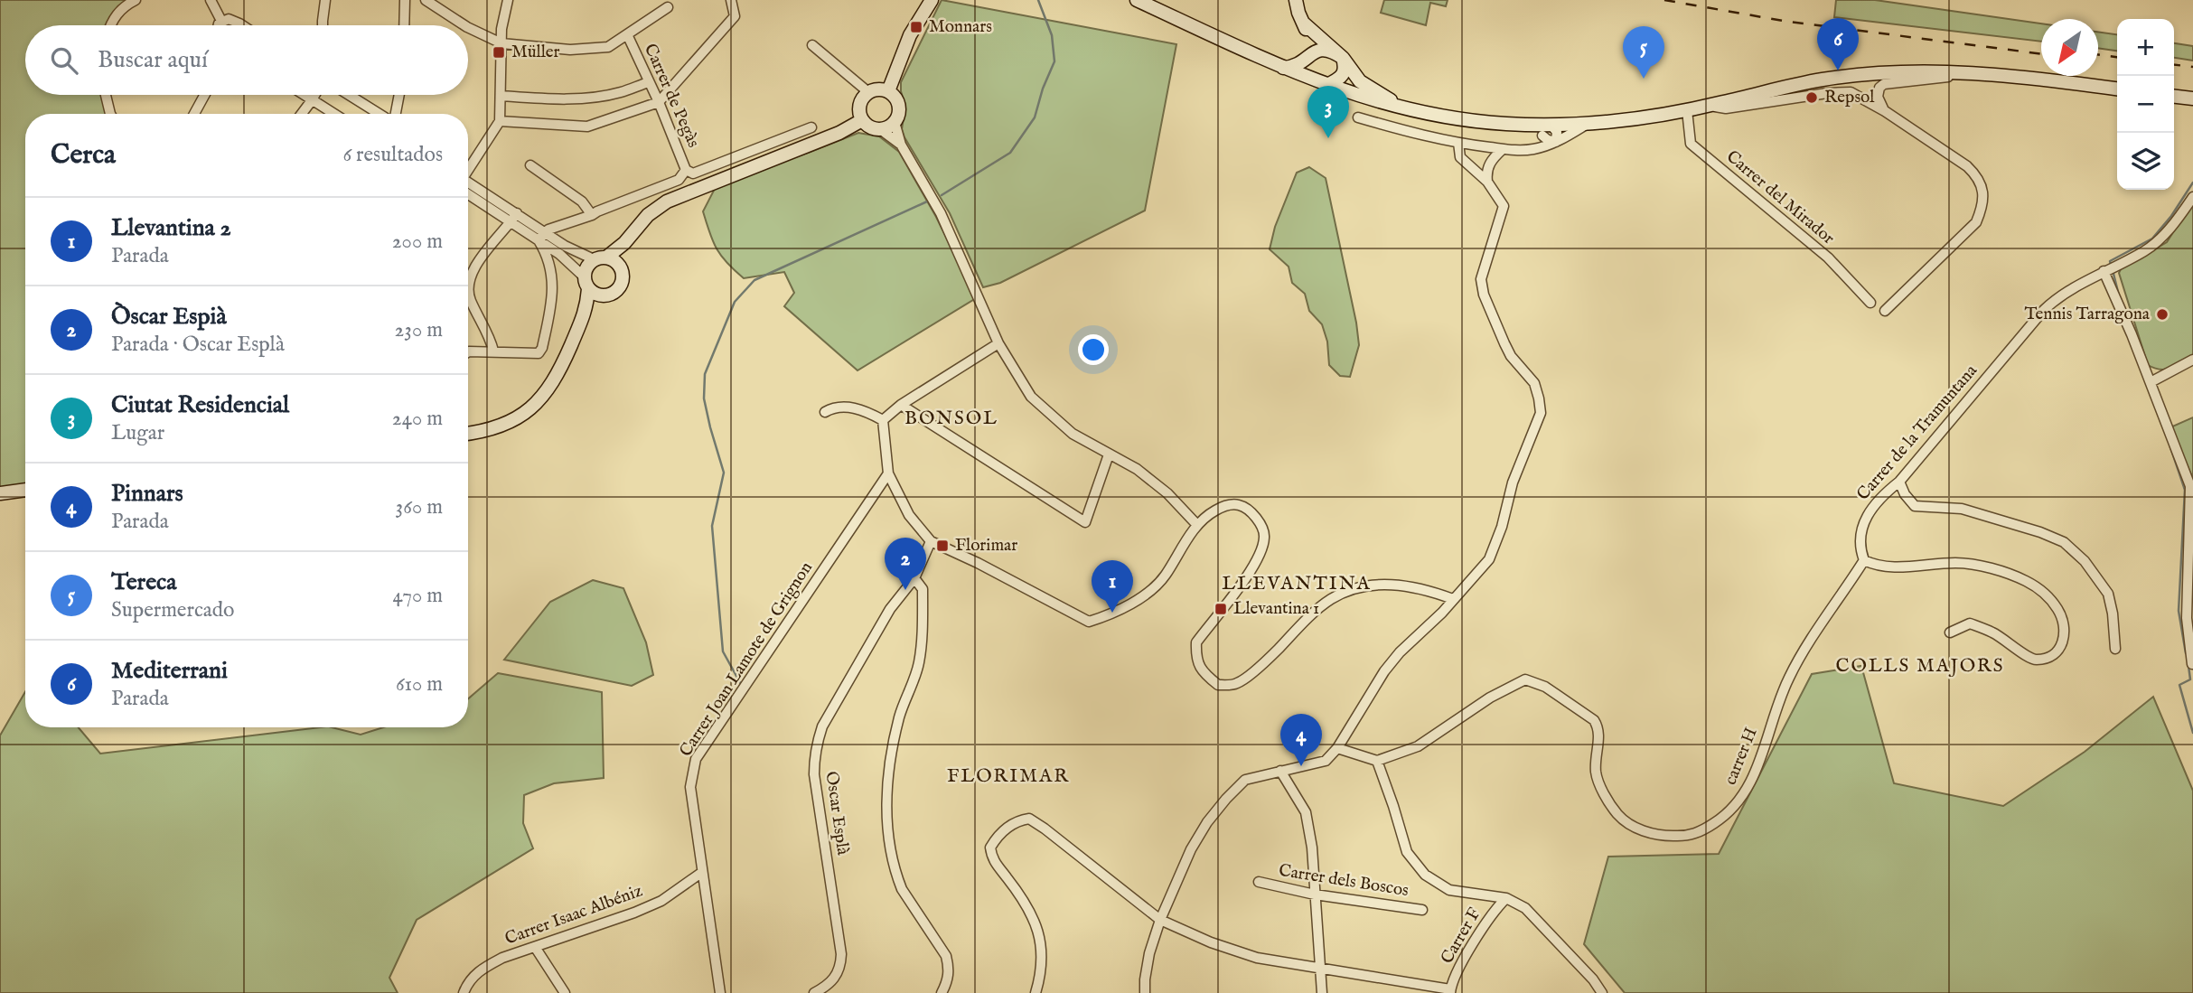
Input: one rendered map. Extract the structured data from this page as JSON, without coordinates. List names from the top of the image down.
{
  "streets": {
    "street": [
      "Carrer de Pegàs",
      "Carrer del Mirador",
      "Carrer de la Tramuntana",
      "Carrer Joan Lamote de Grignon",
      "carrer H",
      "Oscar Esplà",
      "Carrer dels Boscos",
      "Carrer Isaac Albéniz",
      "Carrer F"
    ]
  },
  "crossings": [
    ["Carrer de la Tramuntana", "carrer H"],
    ["Carrer Joan Lamote de Grignon", "Carrer Isaac Albéniz"]
  ],
  "districts": [
    "BONSOL",
    "LLEVANTINA",
    "COLLS MAJORS",
    "FLORIMAR"
  ],
  "places": {
    "transit": [
      "Monnars",
      "Müller",
      "Florimar",
      "Llevantina 1"
    ],
    "other": ["Repsol", "Tennis Tarragona"]
  },
  "north": "bottom left",
  "page": {
    "pins": [
      "6",
      "5",
      "3",
      "2",
      "1",
      "4"
    ],
    "map_buttons": ["+", "−"],
    "search": "Buscar aquí",
    "heading": ["Cerca", "6 resultados"],
    "list": [
      {
        "mark": "1",
        "name": "Llevantina 2",
        "note": "Parada",
        "value": "200 m"
      },
      {
        "mark": "2",
        "name": "Òscar Espià",
        "note": "Parada · Oscar Esplà",
        "value": "230 m"
      },
      {
        "mark": "3",
        "name": "Ciutat Residencial",
        "note": "Lugar",
        "value": "240 m"
      },
      {
        "mark": "4",
        "name": "Pinnars",
        "note": "Parada",
        "value": "360 m"
      },
      {
        "mark": "5",
        "name": "Tereca",
        "note": "Supermercado",
        "value": "470 m"
      },
      {
        "mark": "6",
        "name": "Mediterrani",
        "note": "Parada",
        "value": "610 m"
      }
    ]
  }
}
